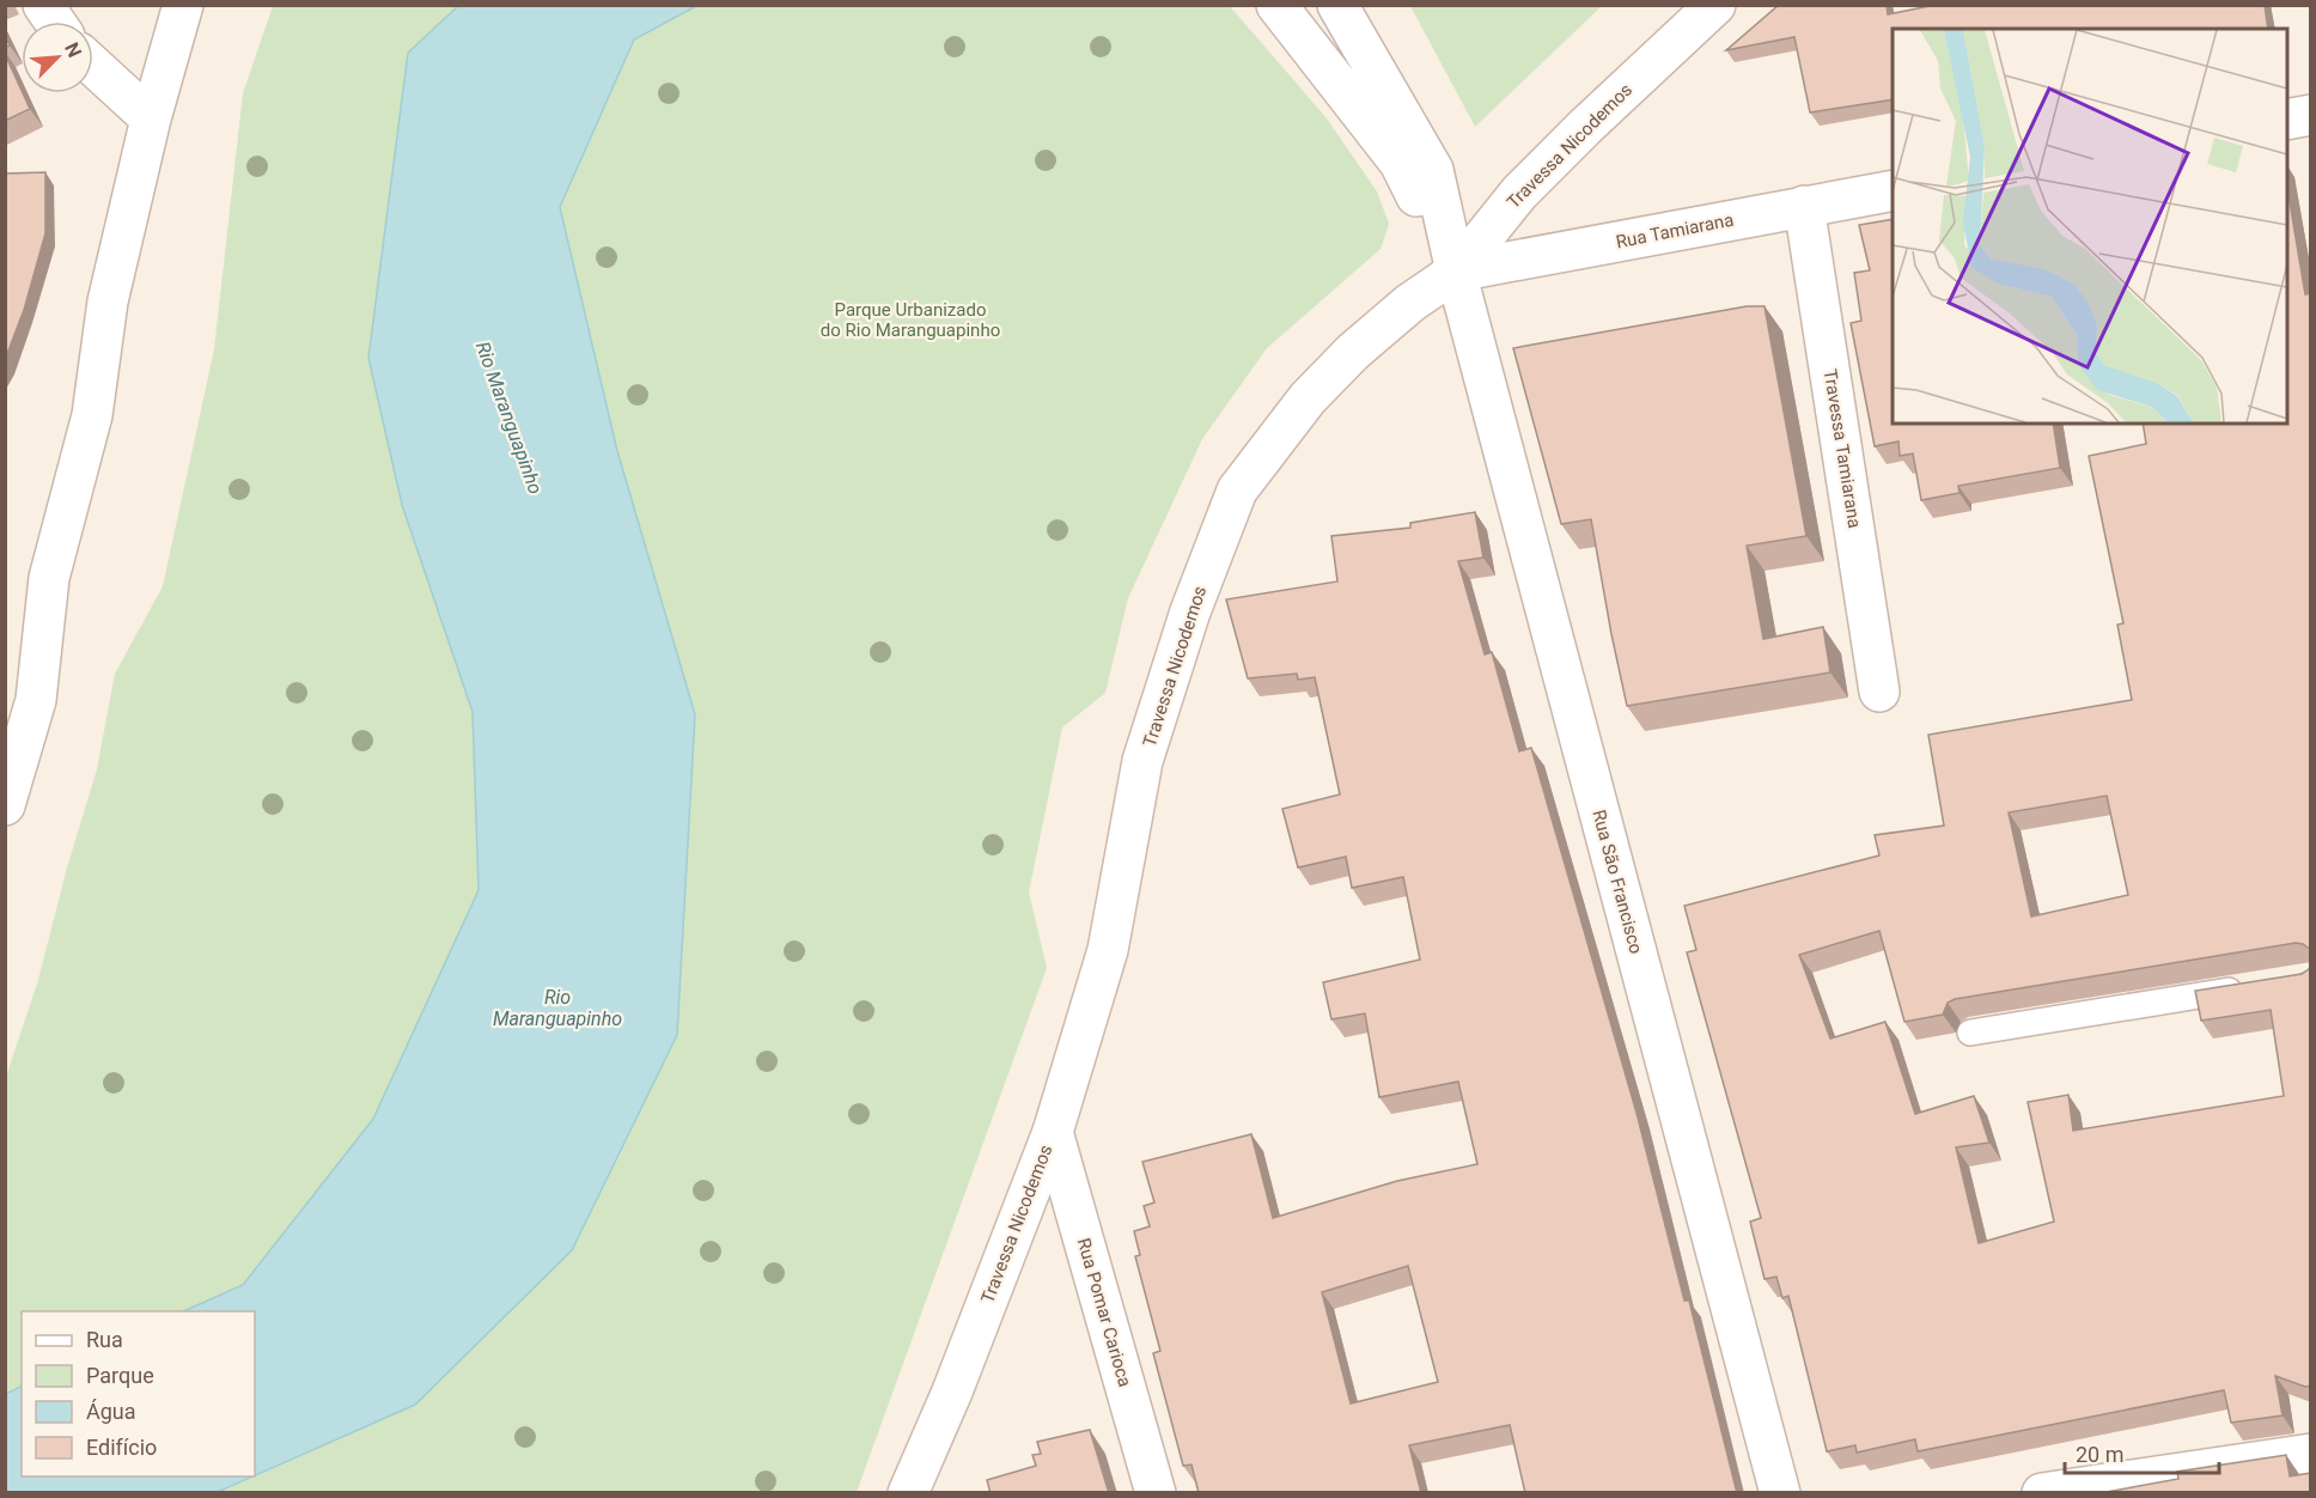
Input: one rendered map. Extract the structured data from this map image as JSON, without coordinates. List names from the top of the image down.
{
  "streets": {
    "street": [
      "Travessa Nicodemos",
      "Rua Tamiarana",
      "Travessa Tamiarana",
      "Rua São Francisco",
      "Rua Pomar Carioca"
    ]
  },
  "crossings": [
    ["Travessa Nicodemos", "Rua Tamiarana"],
    ["Travessa Nicodemos", "Rua São Francisco"],
    ["Travessa Nicodemos", "Rua Pomar Carioca"],
    ["Rua Tamiarana", "Travessa Tamiarana"],
    ["Rua Tamiarana", "Rua São Francisco"]
  ],
  "water": ["Rio Maranguapinho"],
  "parks": ["Parque Urbanizado do Rio Maranguapinho"],
  "legend": [
    "Rua",
    "Parque",
    "Água",
    "Edifício"
  ],
  "scale_bar": "20 m",
  "north": "top right"
}
